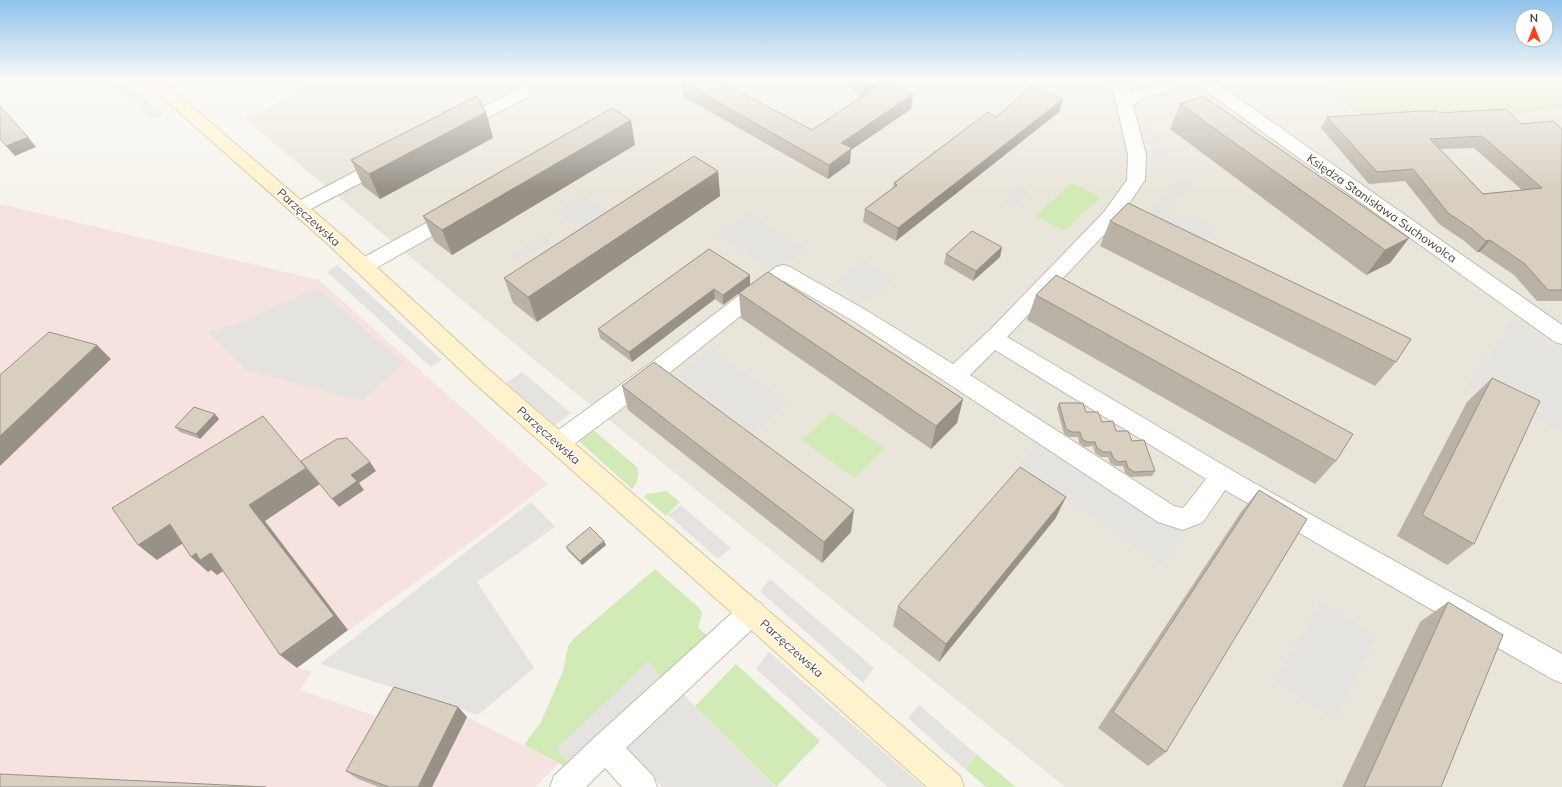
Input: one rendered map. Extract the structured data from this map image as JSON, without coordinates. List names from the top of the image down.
{
  "streets": {
    "street": ["Księdza Stanisława Suchowolca", "Parzęczewska"]
  },
  "north": "top"
}
